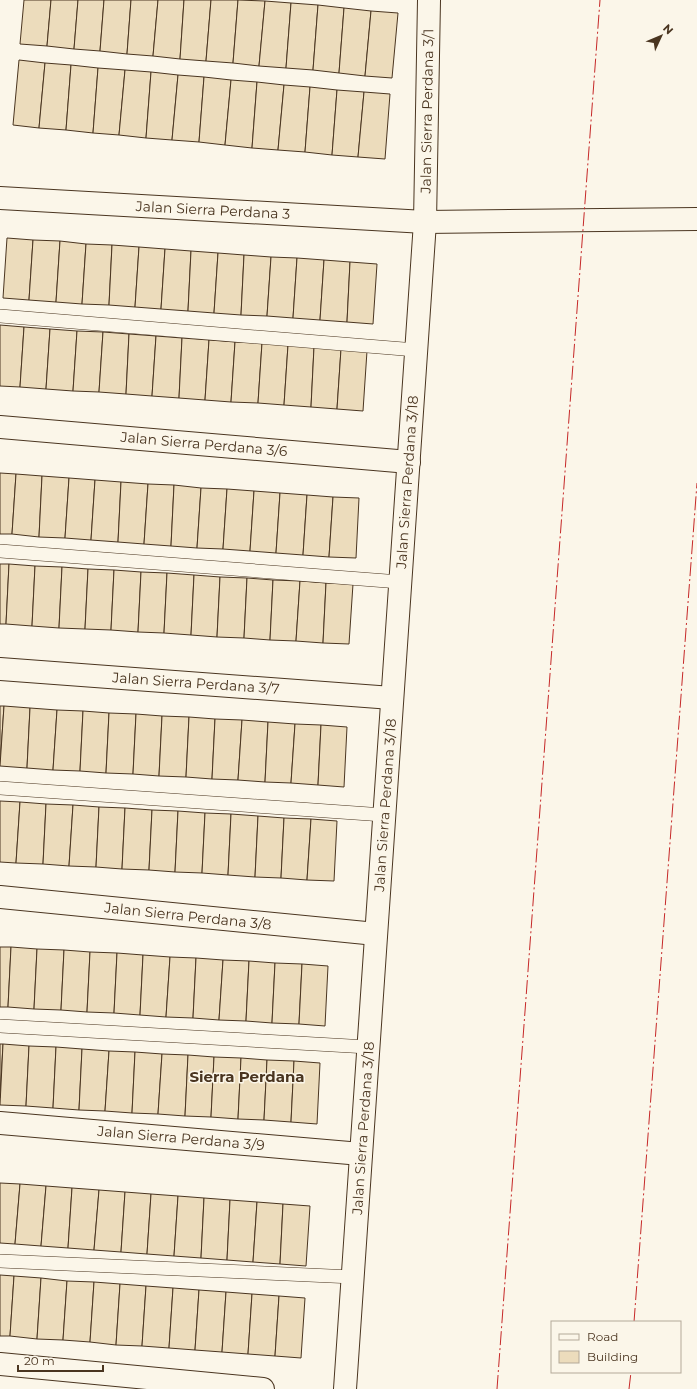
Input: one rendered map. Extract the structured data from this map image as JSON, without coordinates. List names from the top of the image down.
{
  "streets": {
    "street": [
      "Jalan Sierra Perdana 3/1",
      "Jalan Sierra Perdana 3",
      "Jalan Sierra Perdana 3/6",
      "Jalan Sierra Perdana 3/18",
      "Jalan Sierra Perdana 3/7",
      "Jalan Sierra Perdana 3/8",
      "Jalan Sierra Perdana 3/9"
    ]
  },
  "crossings": [
    ["Jalan Sierra Perdana 3/1", "Jalan Sierra Perdana 3"],
    ["Jalan Sierra Perdana 3/1", "Jalan Sierra Perdana 3/18"],
    ["Jalan Sierra Perdana 3", "Jalan Sierra Perdana 3/18"],
    ["Jalan Sierra Perdana 3/6", "Jalan Sierra Perdana 3/18"],
    ["Jalan Sierra Perdana 3/18", "Jalan Sierra Perdana 3/7"],
    ["Jalan Sierra Perdana 3/18", "Jalan Sierra Perdana 3/8"],
    ["Jalan Sierra Perdana 3/18", "Jalan Sierra Perdana 3/9"]
  ],
  "districts": ["Sierra Perdana"],
  "legend": ["Road", "Building"],
  "scale_bar": "20 m",
  "north": "top right"
}
